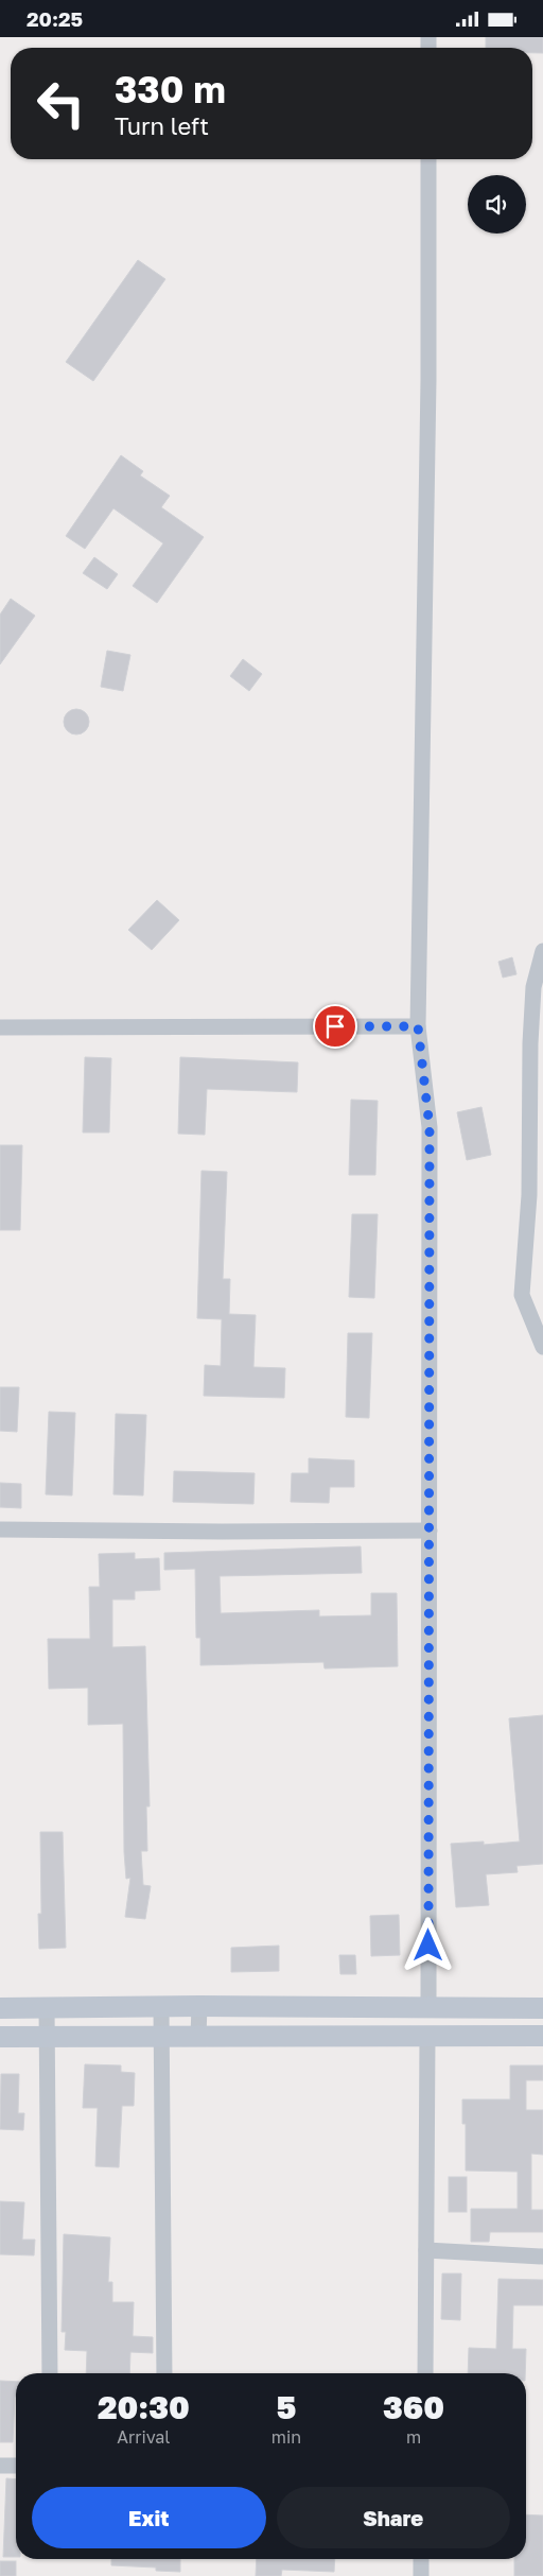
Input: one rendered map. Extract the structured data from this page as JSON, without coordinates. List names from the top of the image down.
{
  "page": {
    "status": "20:25",
    "turn": ["330 m", "Turn left"],
    "eta": [
      "20:30",
      "Arrival",
      "5",
      "min",
      "360",
      "m"
    ],
    "buttons": ["Exit", "Share"]
  }
}
